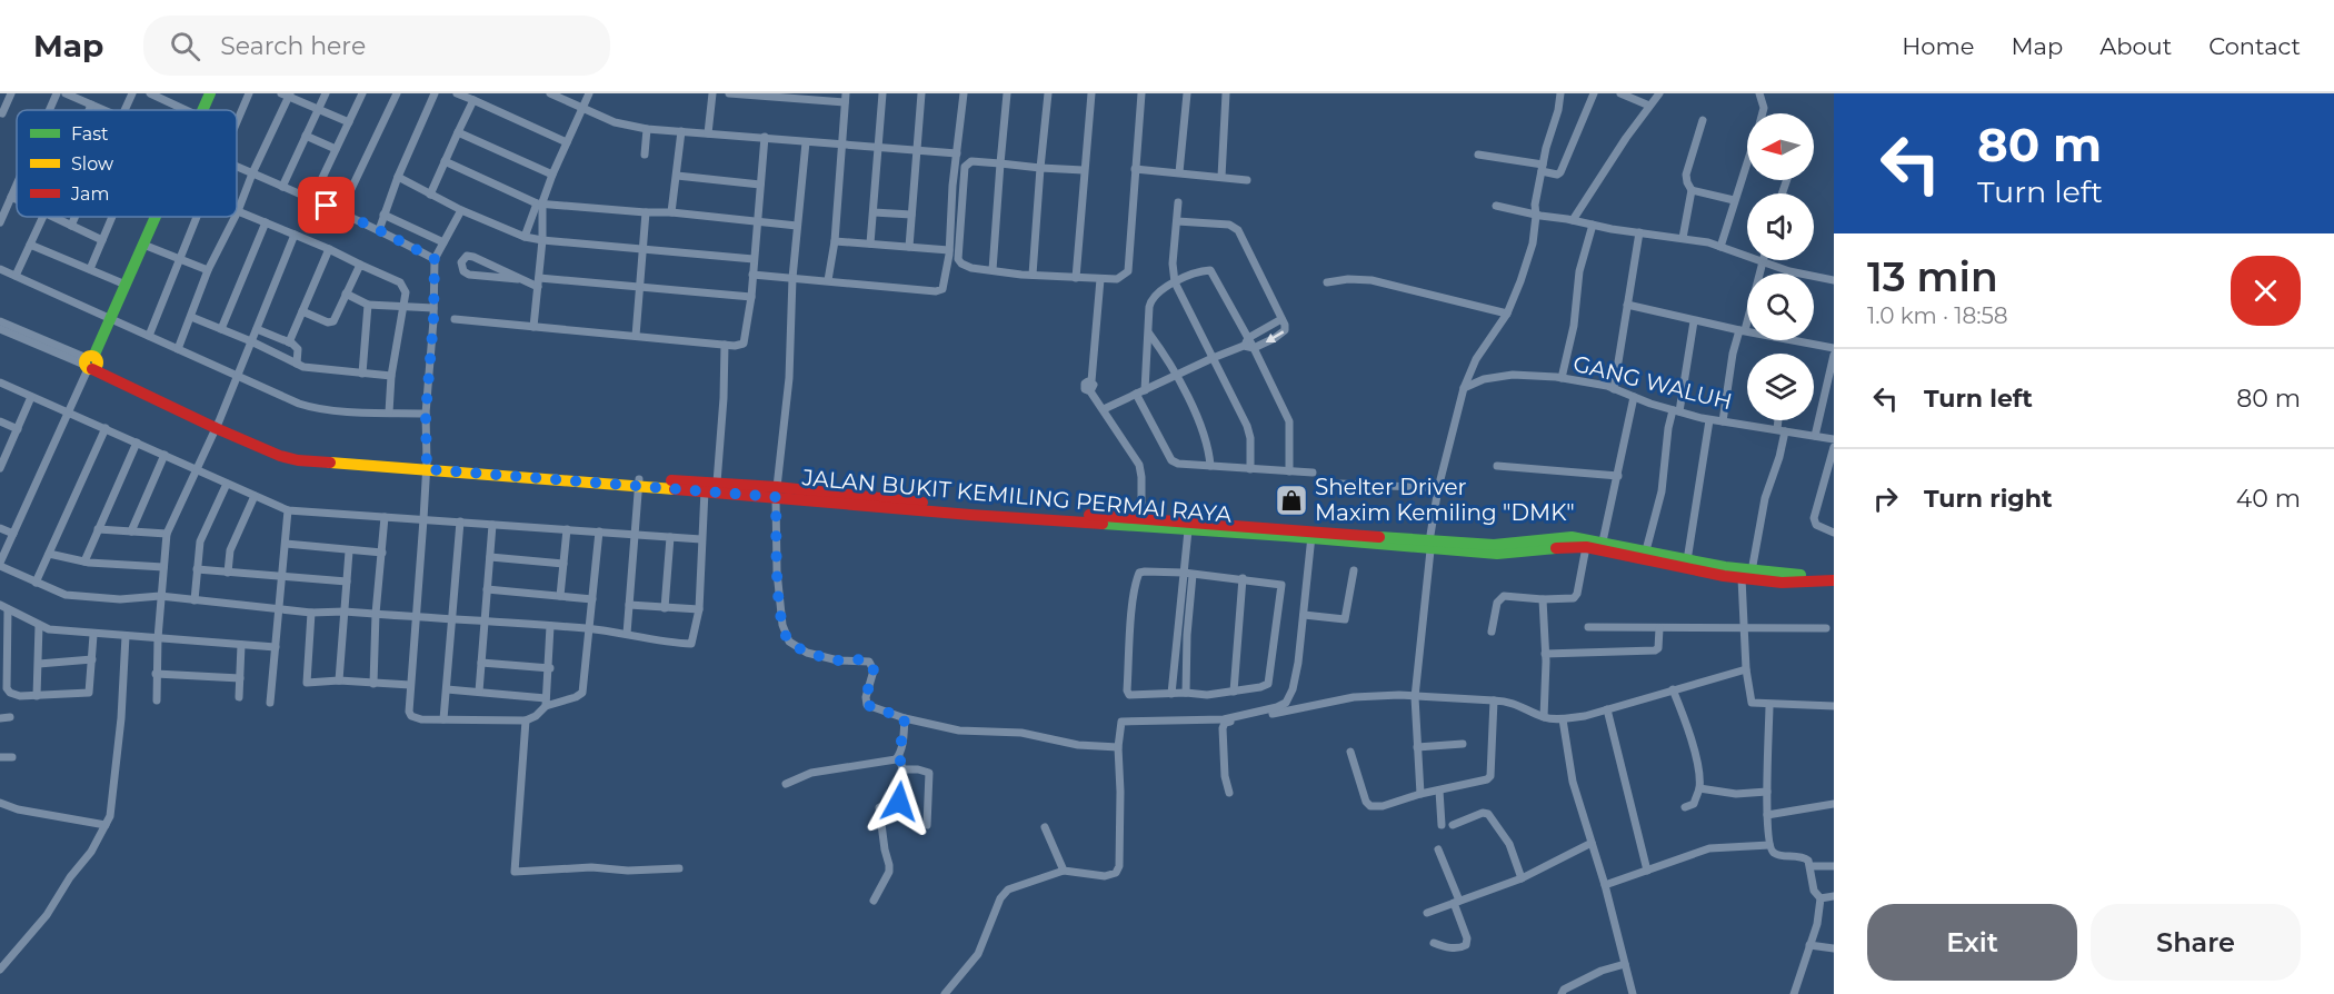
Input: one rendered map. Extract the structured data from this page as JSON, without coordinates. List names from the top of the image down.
{
  "streets": {
    "street": ["GANG WALUH", "JALAN BUKIT KEMILING PERMAI RAYA"]
  },
  "places": {
    "shop": ["Shelter Driver Maxim Kemiling \"DMK\""]
  },
  "legend": ["Fast", "Slow", "Jam"],
  "north": "left",
  "page": {
    "header": "Map",
    "search": "Search here",
    "nav": [
      "Home",
      "Map",
      "About",
      "Contact"
    ],
    "turn": ["80 m", "Turn left"],
    "heading": ["13 min", "1.0 km · 18:58"],
    "list": [
      {
        "name": "Turn left",
        "value": "80 m"
      },
      {
        "name": "Turn right",
        "value": "40 m"
      }
    ],
    "buttons": ["Exit", "Share"]
  }
}
